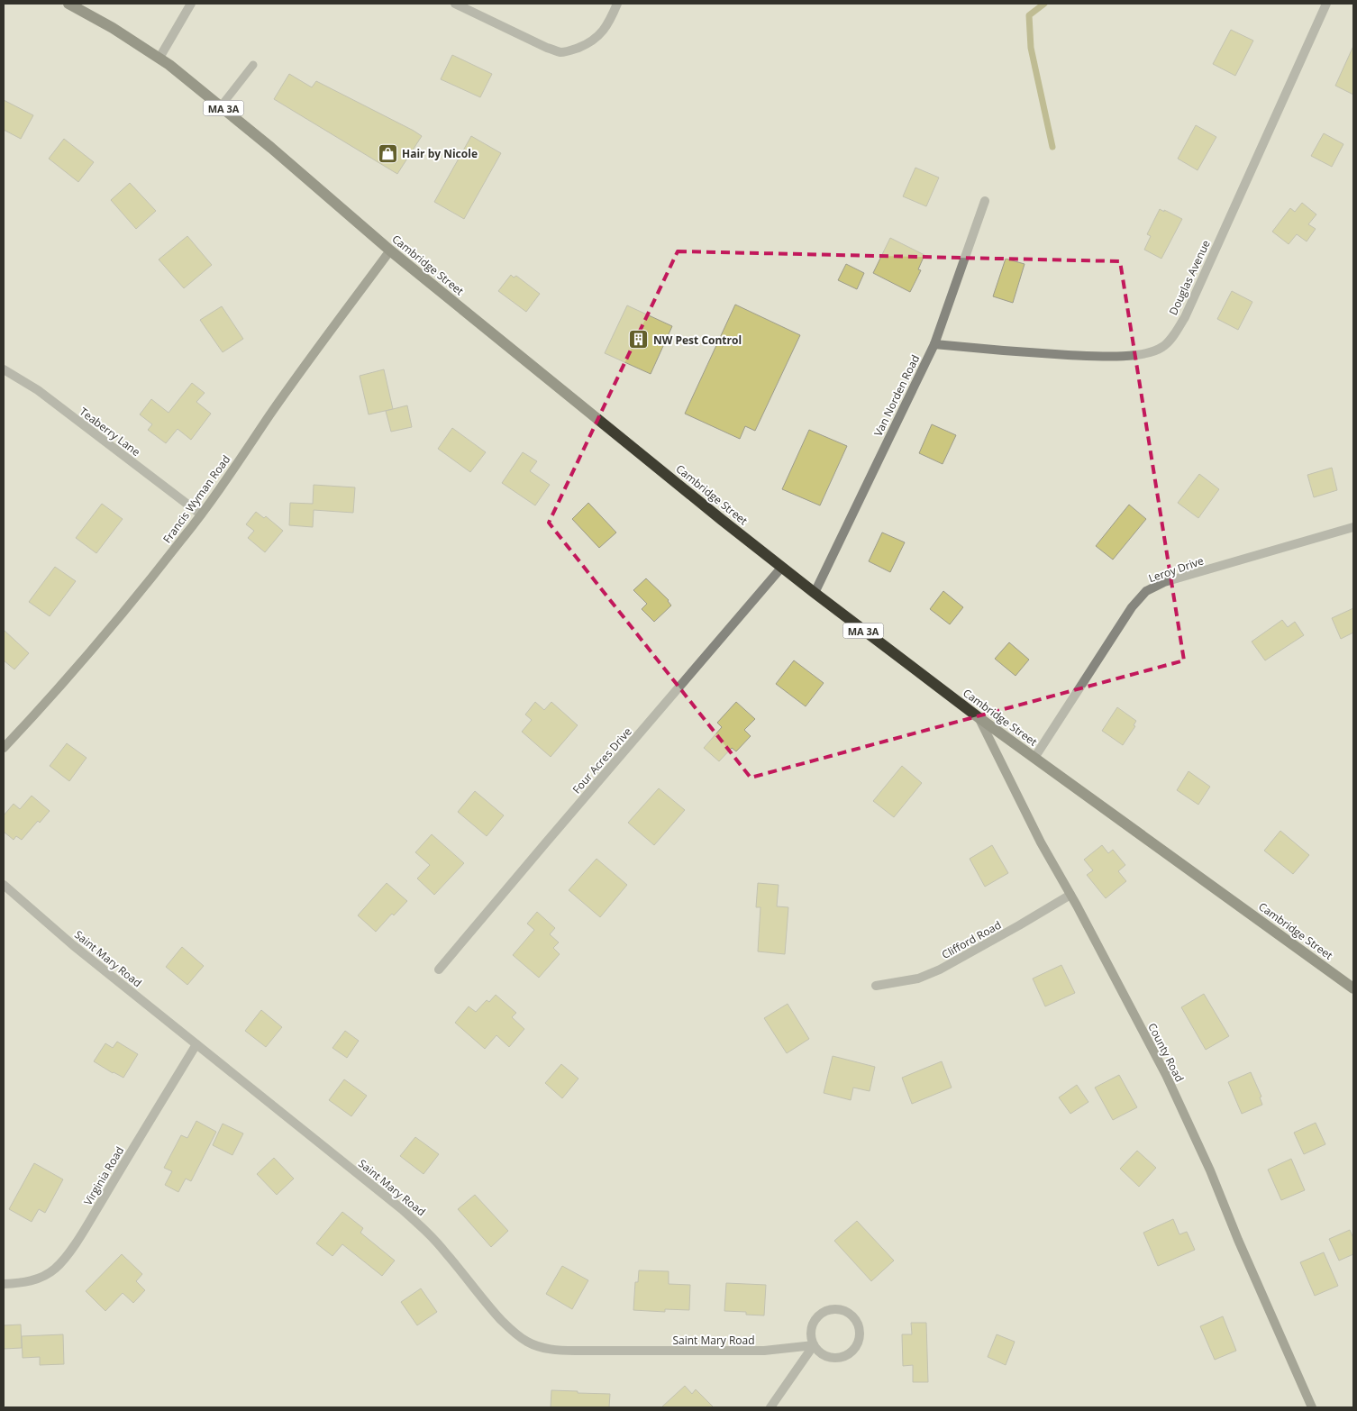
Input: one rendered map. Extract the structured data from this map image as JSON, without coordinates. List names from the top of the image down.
{
  "streets": {
    "main road": ["MA 3A", "Cambridge Street"],
    "street": [
      "Douglas Avenue",
      "Van Norden Road",
      "Teaberry Lane",
      "Francis Wyman Road",
      "Leroy Drive",
      "Four Acres Drive",
      "Clifford Road",
      "Saint Mary Road",
      "County Road",
      "Virginia Road"
    ]
  },
  "crossings": [
    ["Cambridge Street", "Van Norden Road"],
    ["Cambridge Street", "Francis Wyman Road"],
    ["Cambridge Street", "Leroy Drive"],
    ["Cambridge Street", "Four Acres Drive"],
    ["Cambridge Street", "County Road"],
    ["Douglas Avenue", "Van Norden Road"],
    ["Teaberry Lane", "Francis Wyman Road"],
    ["Clifford Road", "County Road"],
    ["Saint Mary Road", "Virginia Road"]
  ],
  "places": {
    "shop": ["Hair by Nicole"],
    "building": ["NW Pest Control"]
  }
}
